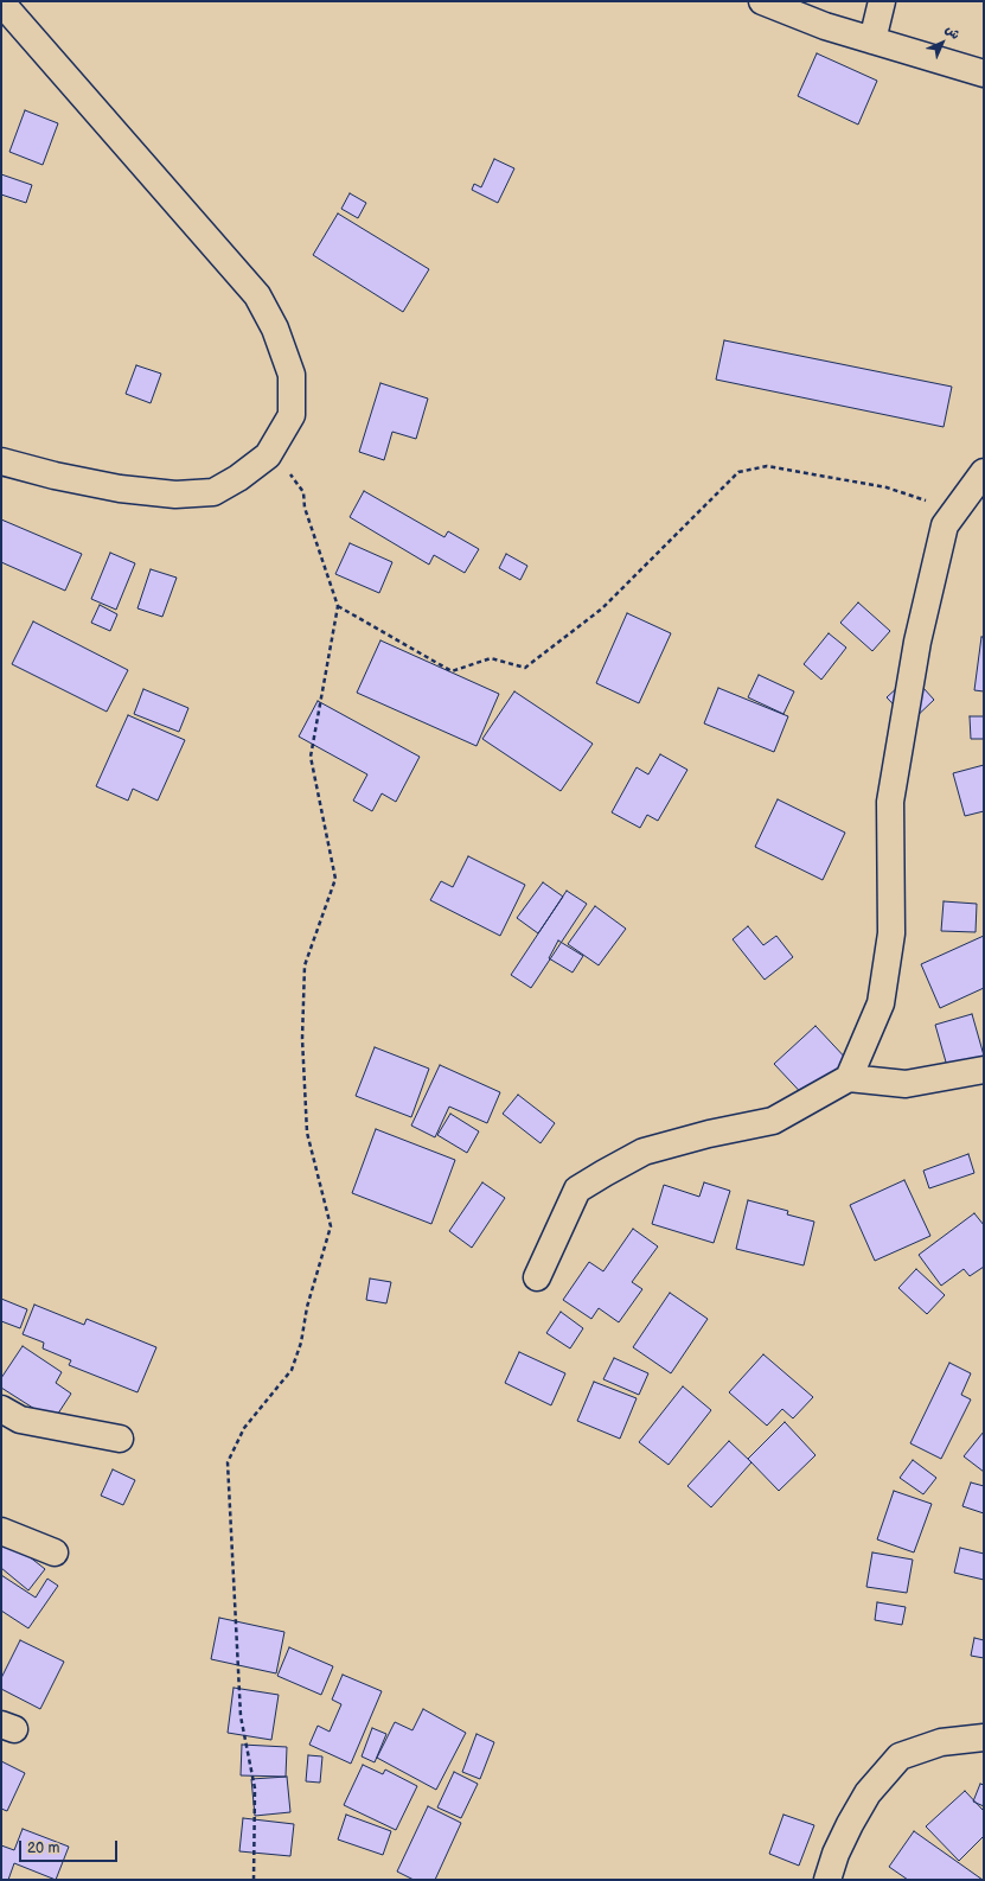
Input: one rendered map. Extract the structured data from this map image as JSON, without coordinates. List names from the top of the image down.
{
  "scale_bar": "20 m",
  "north": "top right"
}
